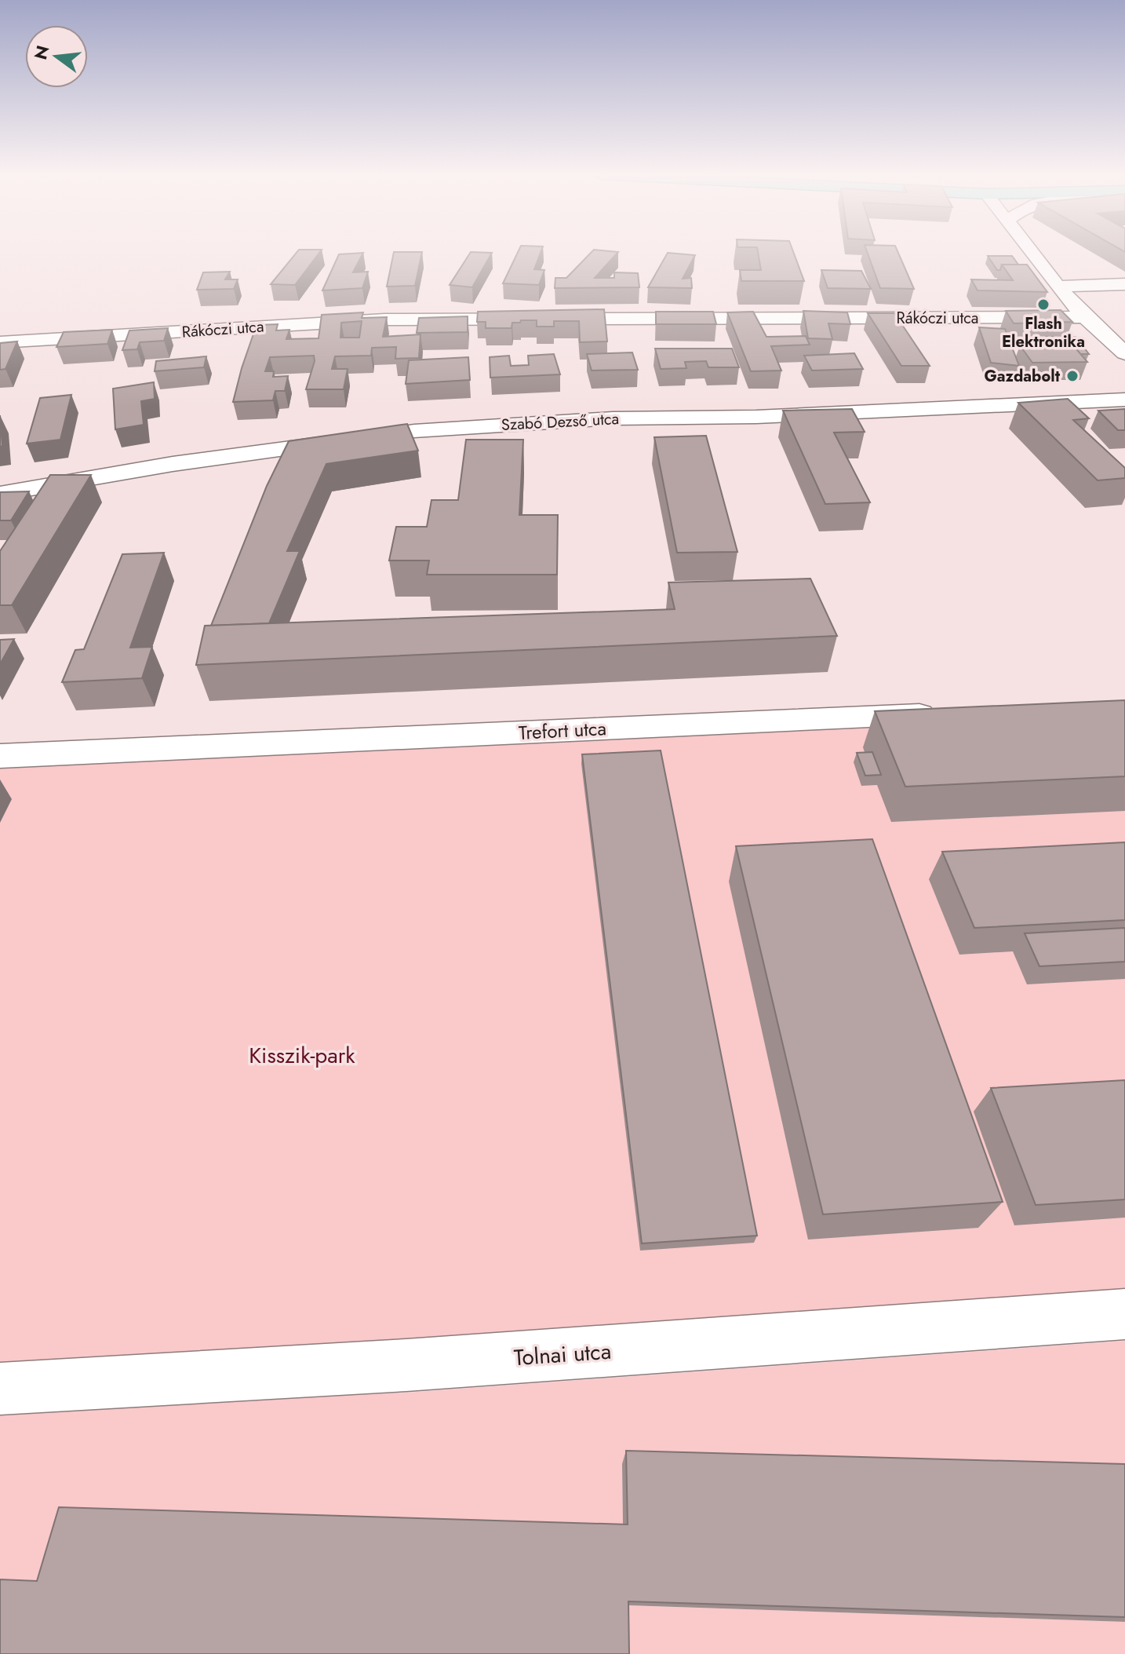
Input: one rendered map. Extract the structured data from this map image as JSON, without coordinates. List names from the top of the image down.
{
  "streets": {
    "street": [
      "Rákóczi utca",
      "Szabó Dezső utca",
      "Trefort utca",
      "Tolnai utca"
    ]
  },
  "parks": ["Kisszik-park"],
  "places": ["Flash Elektronika", "Gazdabolt"],
  "north": "left"
}
